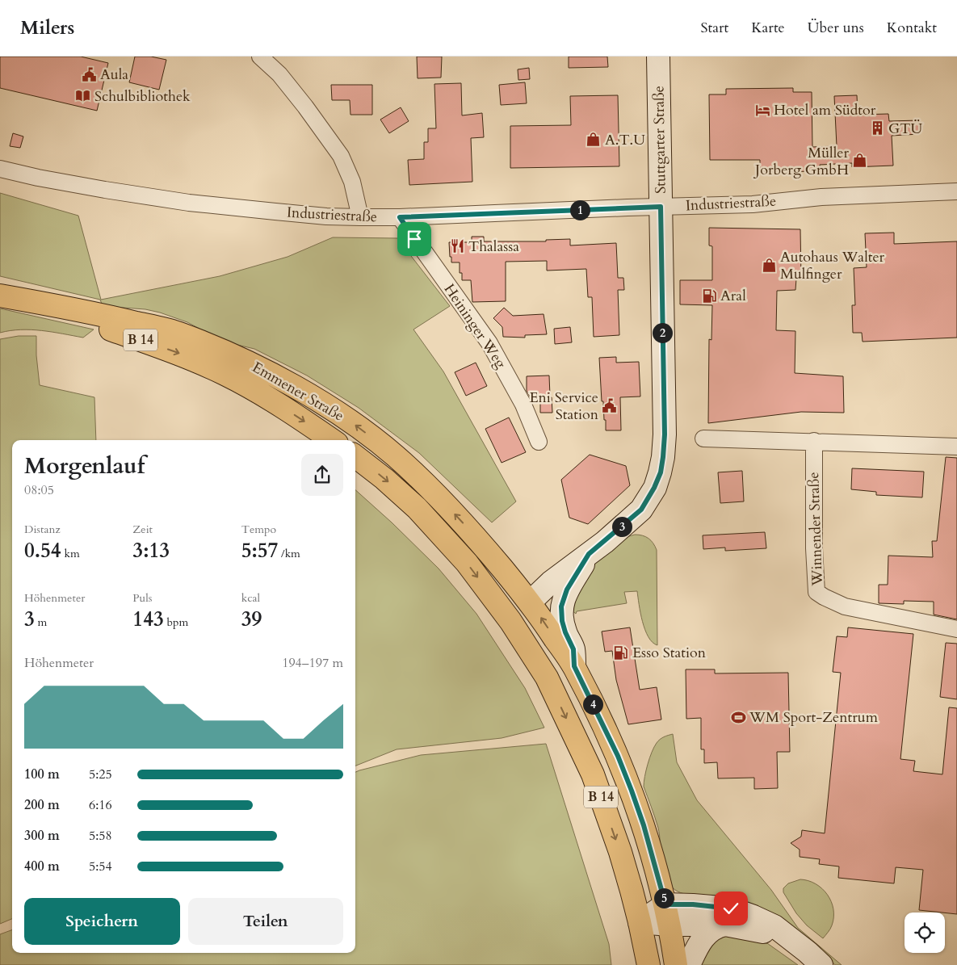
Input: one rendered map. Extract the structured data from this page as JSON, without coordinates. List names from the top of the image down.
{
  "streets": {
    "main road": ["B 14", "Emmener Straße"],
    "street": [
      "Stuttgarter Straße",
      "Industriestraße",
      "Heininger Weg",
      "Winnender Straße"
    ]
  },
  "crossings": [
    ["Stuttgarter Straße", "Industriestraße"],
    ["Stuttgarter Straße", "B 14"],
    ["Stuttgarter Straße", "Emmener Straße"],
    ["Industriestraße", "Heininger Weg"],
    ["B 14", "Emmener Straße"]
  ],
  "places": {
    "public building": ["Aula", "Eni Service Station"],
    "library": ["Schulbibliothek"],
    "hotel": ["Hotel am Südtor"],
    "building": ["GTÜ"],
    "shop": ["A.T.U", "Müller Jorberg GmbH", "Autohaus Walter Mulfinger"],
    "restaurant": ["Thalassa"],
    "fuel station": ["Aral", "Esso Station"],
    "sports": ["WM Sport-Zentrum"]
  },
  "page": {
    "header": "Milers",
    "nav": [
      "Start",
      "Karte",
      "Über uns",
      "Kontakt"
    ],
    "pins": [
      "1",
      "2",
      "3",
      "4",
      "5"
    ],
    "heading": ["Morgenlauf", "08:05"],
    "stats": [
      ["Distanz", "0.54 km"],
      ["Zeit", "3:13"],
      ["Tempo", "5:57 /km"],
      ["Höhenmeter", "3 m"],
      ["Puls", "143 bpm"],
      ["kcal", "39"]
    ],
    "chart": ["Höhenmeter", "194–197 m"],
    "list": [
      {
        "name": "100 m",
        "note": "5:25"
      },
      {
        "name": "200 m",
        "note": "6:16"
      },
      {
        "name": "300 m",
        "note": "5:58"
      },
      {
        "name": "400 m",
        "note": "5:54"
      }
    ],
    "buttons": ["Speichern", "Teilen"]
  }
}
